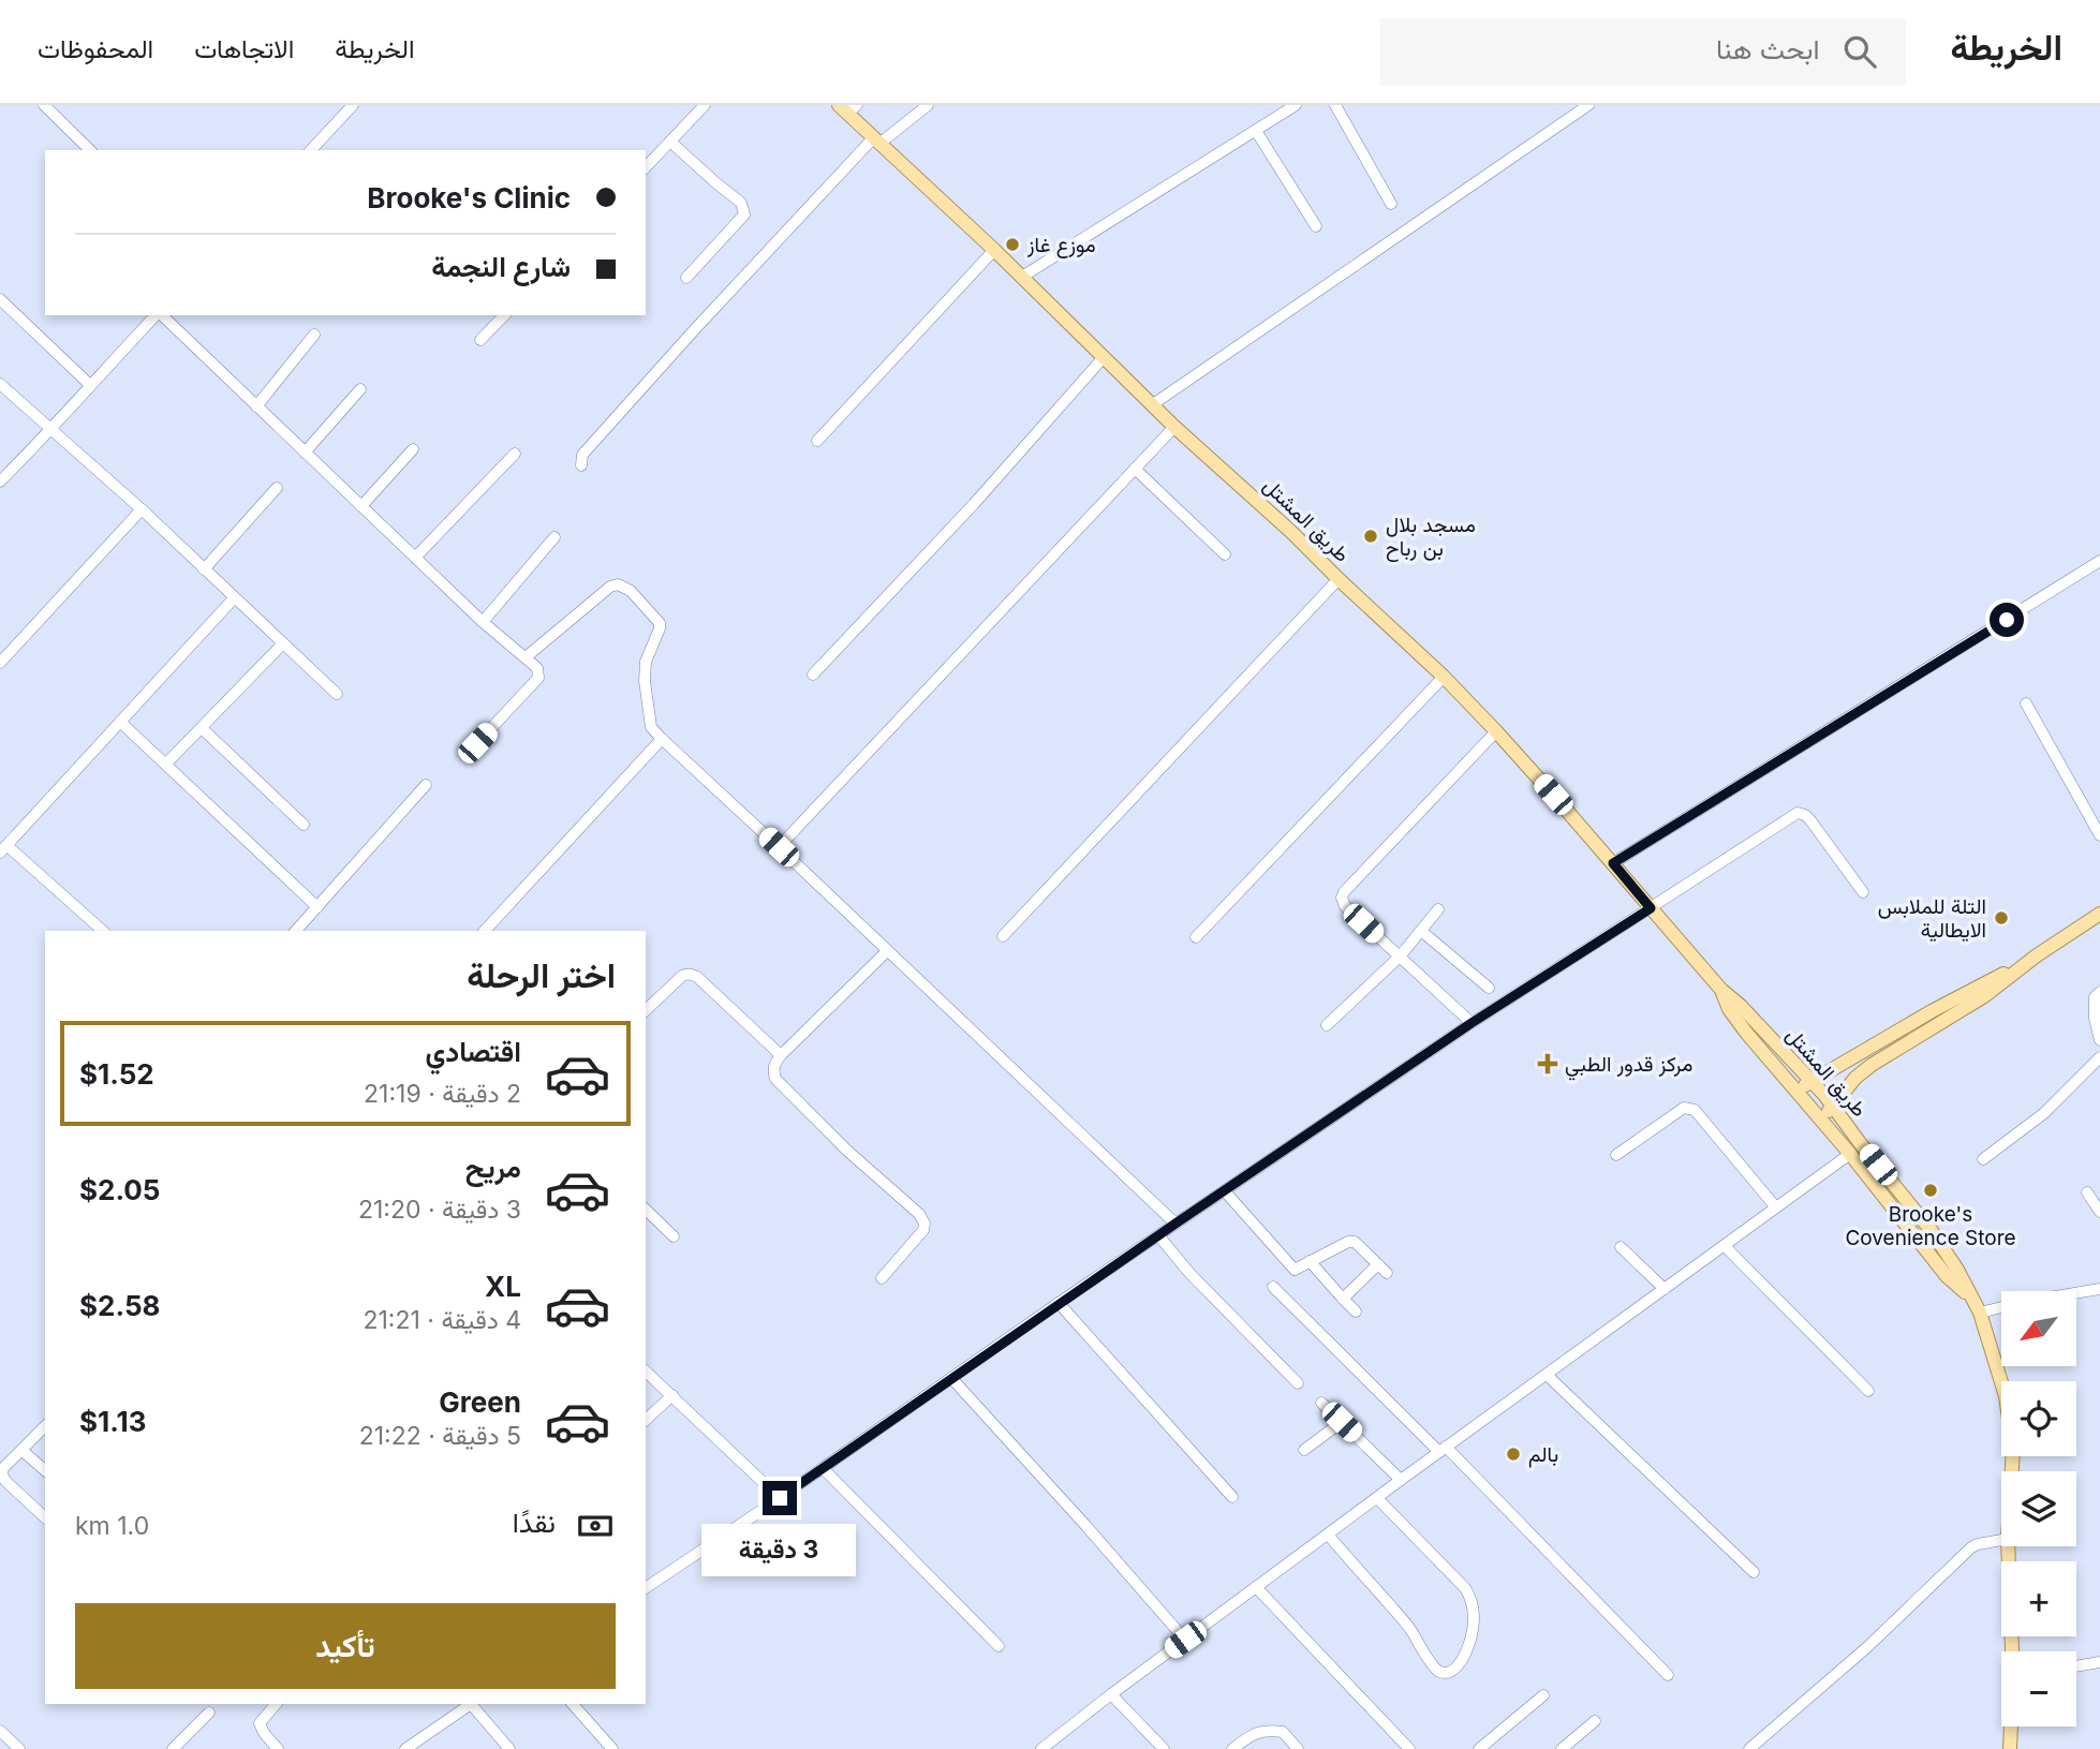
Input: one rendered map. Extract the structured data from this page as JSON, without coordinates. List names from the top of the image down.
{
  "streets": {
    "main road": ["طريق المشتل"]
  },
  "places": {
    "other": [
      "موزع غاز",
      "مسجد بلال بن رباح",
      "التلة للملابس الايطالية",
      "Brooke's Covenience Store",
      "بالم"
    ],
    "health": ["مركز قدور الطبي"]
  },
  "north": "bottom left",
  "page": {
    "header": "الخريطة",
    "search": "ابحث هنا",
    "nav": ["الخريطة", "الاتجاهات", "المحفوظات"],
    "banner": ["Brooke's Clinic", "شارع النجمة"],
    "heading": "اختر الرحلة",
    "list": [
      {
        "name": "اقتصادي",
        "note": "2 دقيقة · 21:19",
        "value": "$1.52"
      },
      {
        "name": "مريح",
        "note": "3 دقيقة · 21:20",
        "value": "$2.05"
      },
      {
        "name": "XL",
        "note": "4 دقيقة · 21:21",
        "value": "$2.58"
      },
      {
        "name": "Green",
        "note": "5 دقيقة · 21:22",
        "value": "$1.13"
      }
    ],
    "map_buttons": ["+", "−"],
    "pay": ["نقدًا", "1.0 km"],
    "bubble": "3 دقيقة",
    "buttons": "تأكيد"
  }
}
